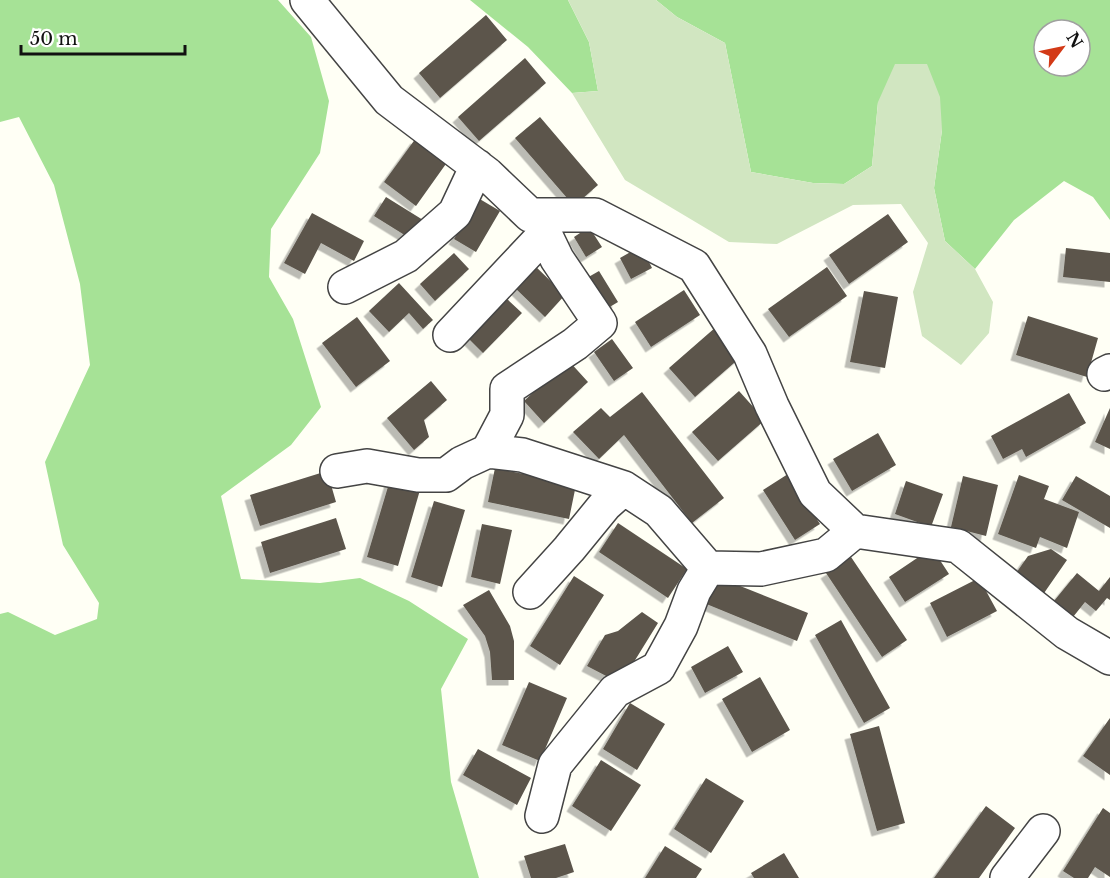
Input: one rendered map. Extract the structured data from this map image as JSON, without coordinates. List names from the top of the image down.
{
  "scale_bar": "50 m",
  "north": "top right"
}
